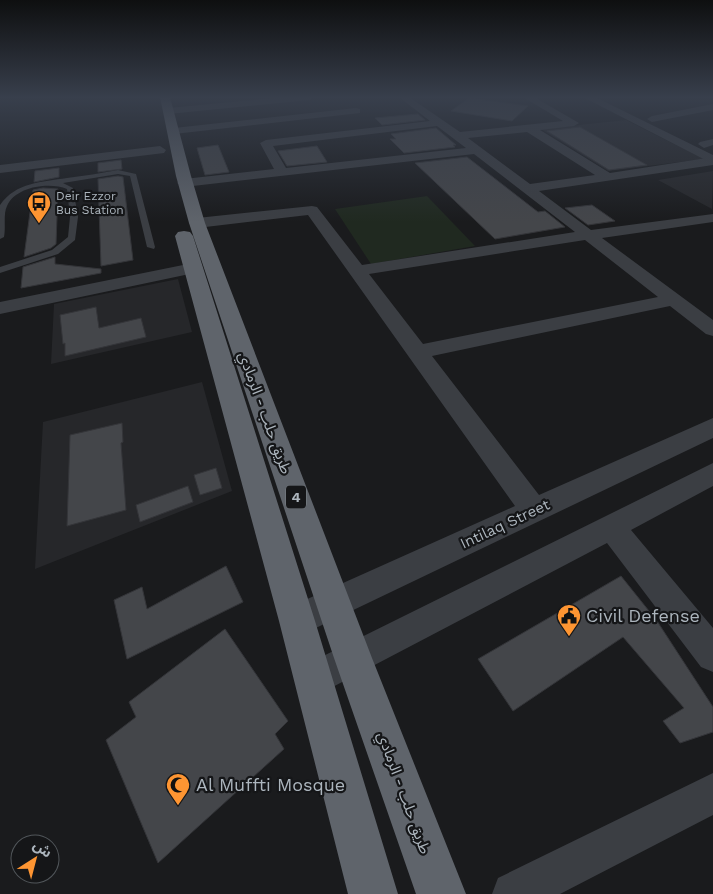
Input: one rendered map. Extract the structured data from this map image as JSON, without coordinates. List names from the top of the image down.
{
  "streets": {
    "highway": ["طريق حلب - الرمادي", "4"],
    "street": ["Intilaq Street"]
  },
  "crossings": [
    ["طريق حلب - الرمادي", "Intilaq Street"]
  ],
  "places": {
    "bus stop": ["Deir Ezzor Bus Station"],
    "public building": ["Civil Defense"],
    "mosque": ["Al Muffti Mosque"]
  },
  "north": "top right"
}
